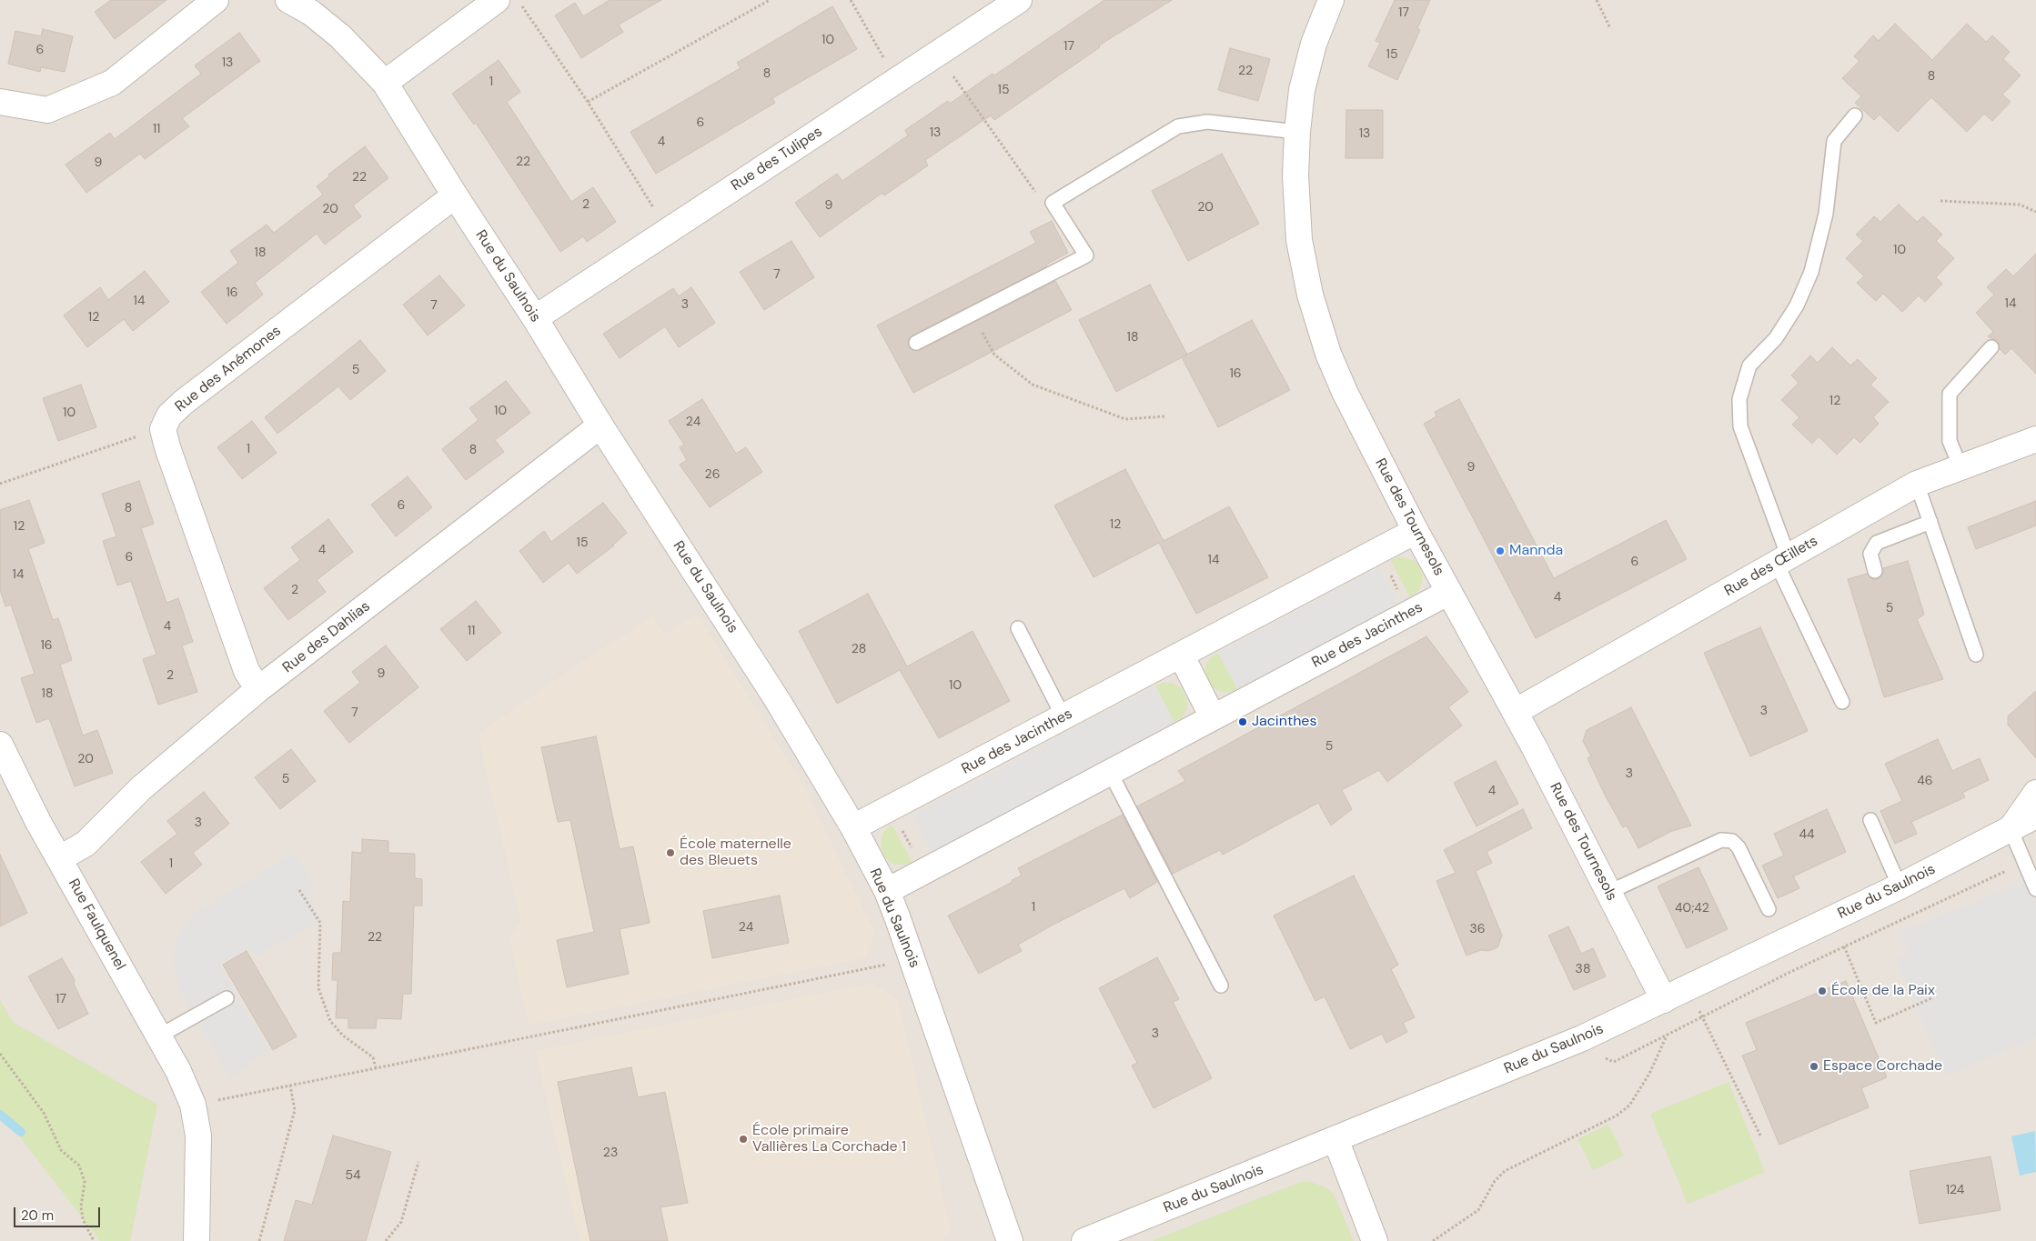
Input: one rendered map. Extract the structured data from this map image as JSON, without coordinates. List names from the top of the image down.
{
  "streets": {
    "street": [
      "Rue des Tulipes",
      "Rue du Saulnois",
      "Rue des Anémones",
      "Rue des Tournesols",
      "Rue des Œillets",
      "Rue des Jacinthes",
      "Rue des Dahlias",
      "Rue Faulquenel"
    ]
  },
  "crossings": [
    ["Rue des Tulipes", "Rue du Saulnois"],
    ["Rue du Saulnois", "Rue des Anémones"],
    ["Rue du Saulnois", "Rue des Tournesols"],
    ["Rue du Saulnois", "Rue des Jacinthes"],
    ["Rue du Saulnois", "Rue des Dahlias"],
    ["Rue des Tournesols", "Rue des Œillets"],
    ["Rue des Tournesols", "Rue des Jacinthes"],
    ["Rue des Dahlias", "Rue Faulquenel"]
  ],
  "places": [
    "Mannda",
    "Jacinthes",
    "École maternelle des Bleuets",
    "École de la Paix",
    "Espace Corchade",
    "École primaire Vallières La Corchade 1"
  ],
  "house_numbers": [
    "17",
    "10",
    "17",
    "6",
    "15",
    "13",
    "22",
    "8",
    "8",
    "1",
    "15",
    "6",
    "11",
    "13",
    "13",
    "4",
    "22",
    "9",
    "22",
    "2",
    "9",
    "20",
    "20",
    "10",
    "18",
    "7",
    "16",
    "14",
    "14",
    "3",
    "7",
    "12",
    "18",
    "5",
    "16",
    "12",
    "10",
    "10",
    "24",
    "1",
    "8",
    "9",
    "26",
    "6",
    "8",
    "12",
    "12",
    "15",
    "4",
    "6",
    "14",
    "6",
    "14",
    "2",
    "4",
    "5",
    "4",
    "11",
    "16",
    "28",
    "9",
    "2",
    "10",
    "18",
    "3",
    "7",
    "5",
    "20",
    "3",
    "5",
    "46",
    "4",
    "3",
    "44",
    "1",
    "1",
    "40;42",
    "24",
    "36",
    "22",
    "38",
    "17",
    "3",
    "23",
    "54",
    "124"
  ],
  "scale_bar": "20 m"
}
